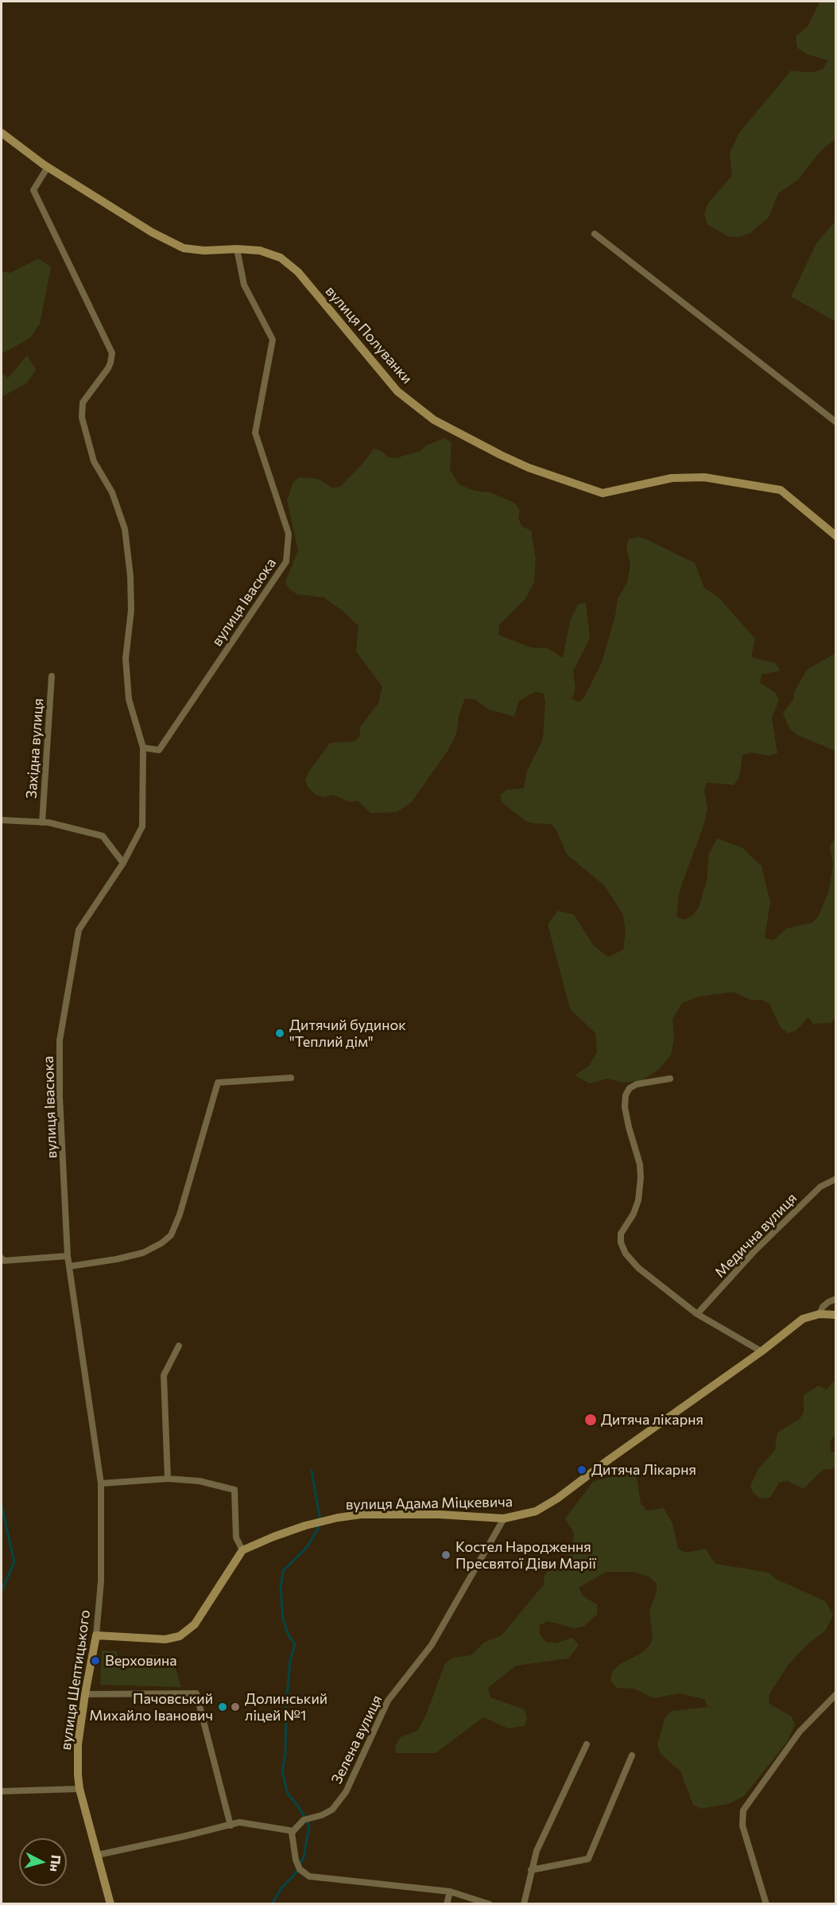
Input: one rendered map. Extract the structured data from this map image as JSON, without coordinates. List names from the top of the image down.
{
  "streets": {
    "street": [
      "вулиця Полуванки",
      "вулиця Івасюка",
      "Західна вулиця",
      "Медична вулиця",
      "вулиця Адама Міцкевича",
      "вулиця Шептицького",
      "Зелена вулиця"
    ]
  },
  "crossings": [
    ["вулиця Полуванки", "вулиця Івасюка"],
    ["вулиця Івасюка", "вулиця Шептицького"],
    ["вулиця Адама Міцкевича", "Зелена вулиця"]
  ],
  "places": [
    "Дитячий будинок \"Теплий дім\"",
    "Дитяча лікарня",
    "Дитяча Лікарня",
    "Костел Народження Пресвятої Діви Марії",
    "Верховина",
    "Пачовський Михайло Іванович",
    "Долинський ліцей №1"
  ],
  "north": "right"
}
